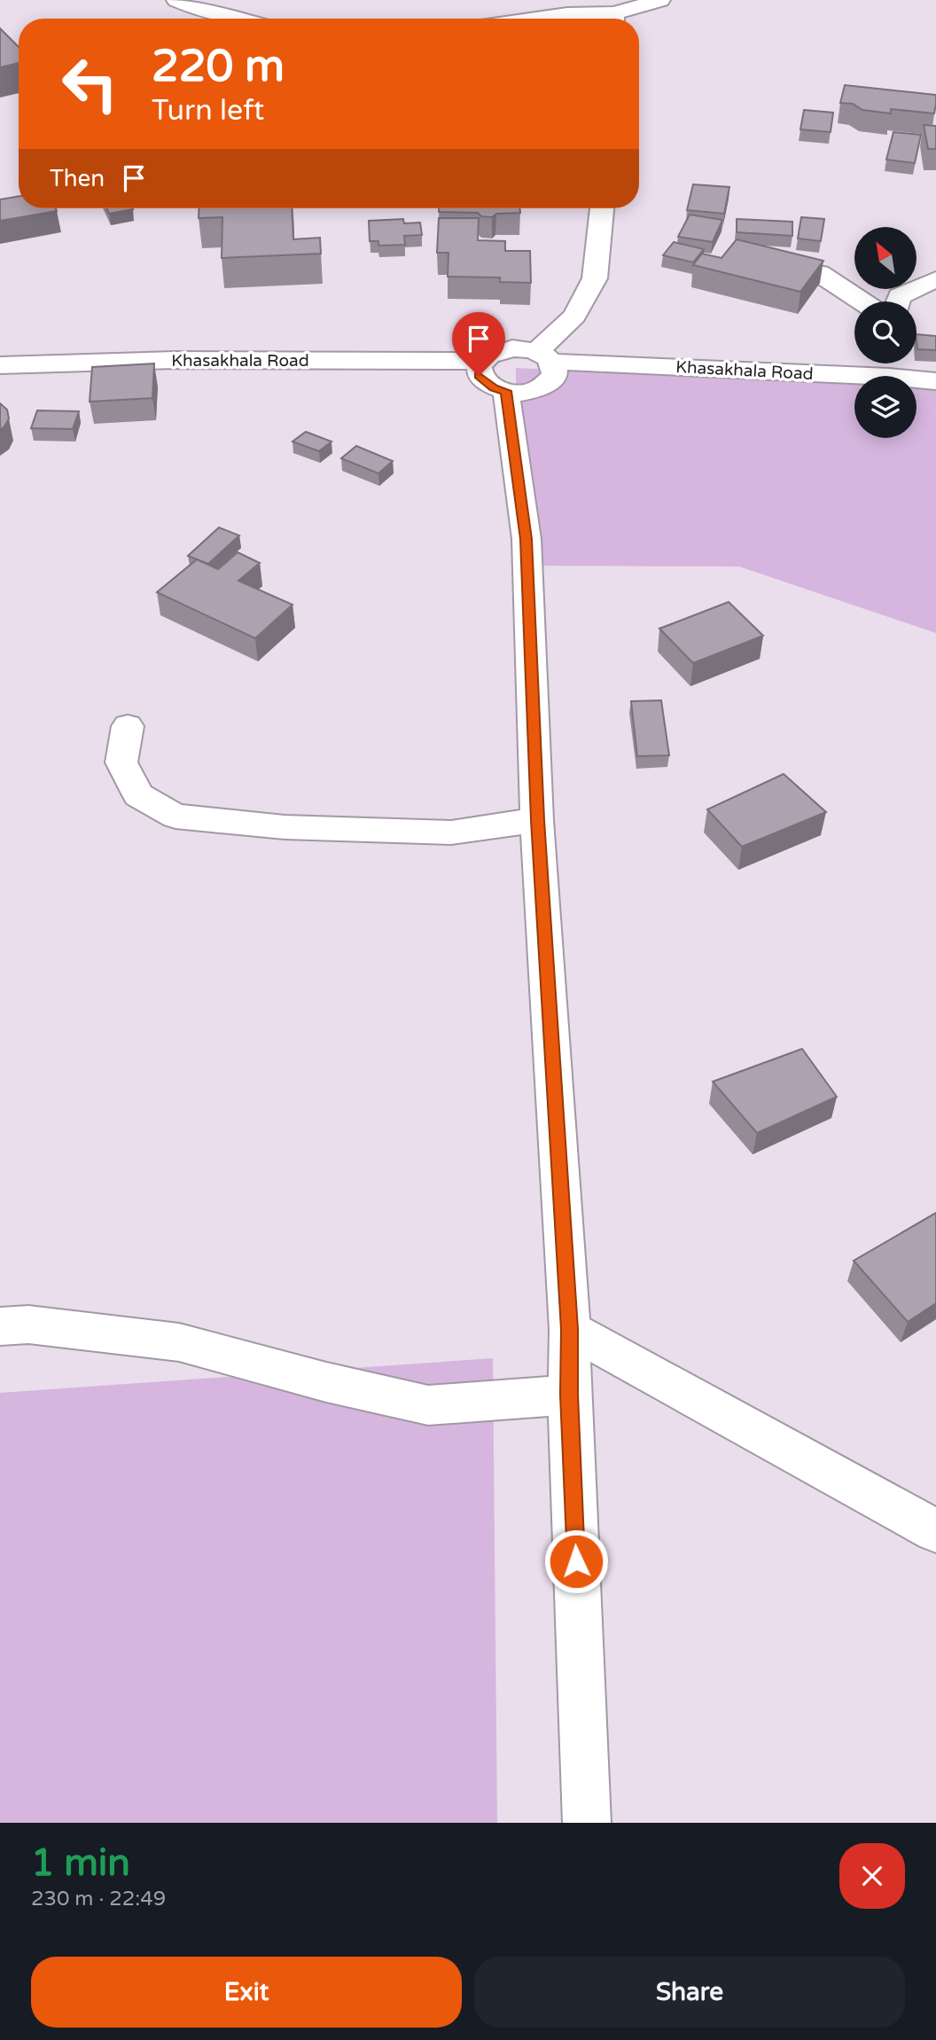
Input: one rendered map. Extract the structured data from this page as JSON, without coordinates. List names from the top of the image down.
{
  "streets": {
    "street": ["Khasakhala Road"]
  },
  "north": "top left",
  "page": {
    "turn": ["220 m", "Turn left"],
    "then": "Then",
    "heading": ["1 min", "230 m · 22:49"],
    "buttons": ["Exit", "Share"]
  }
}
